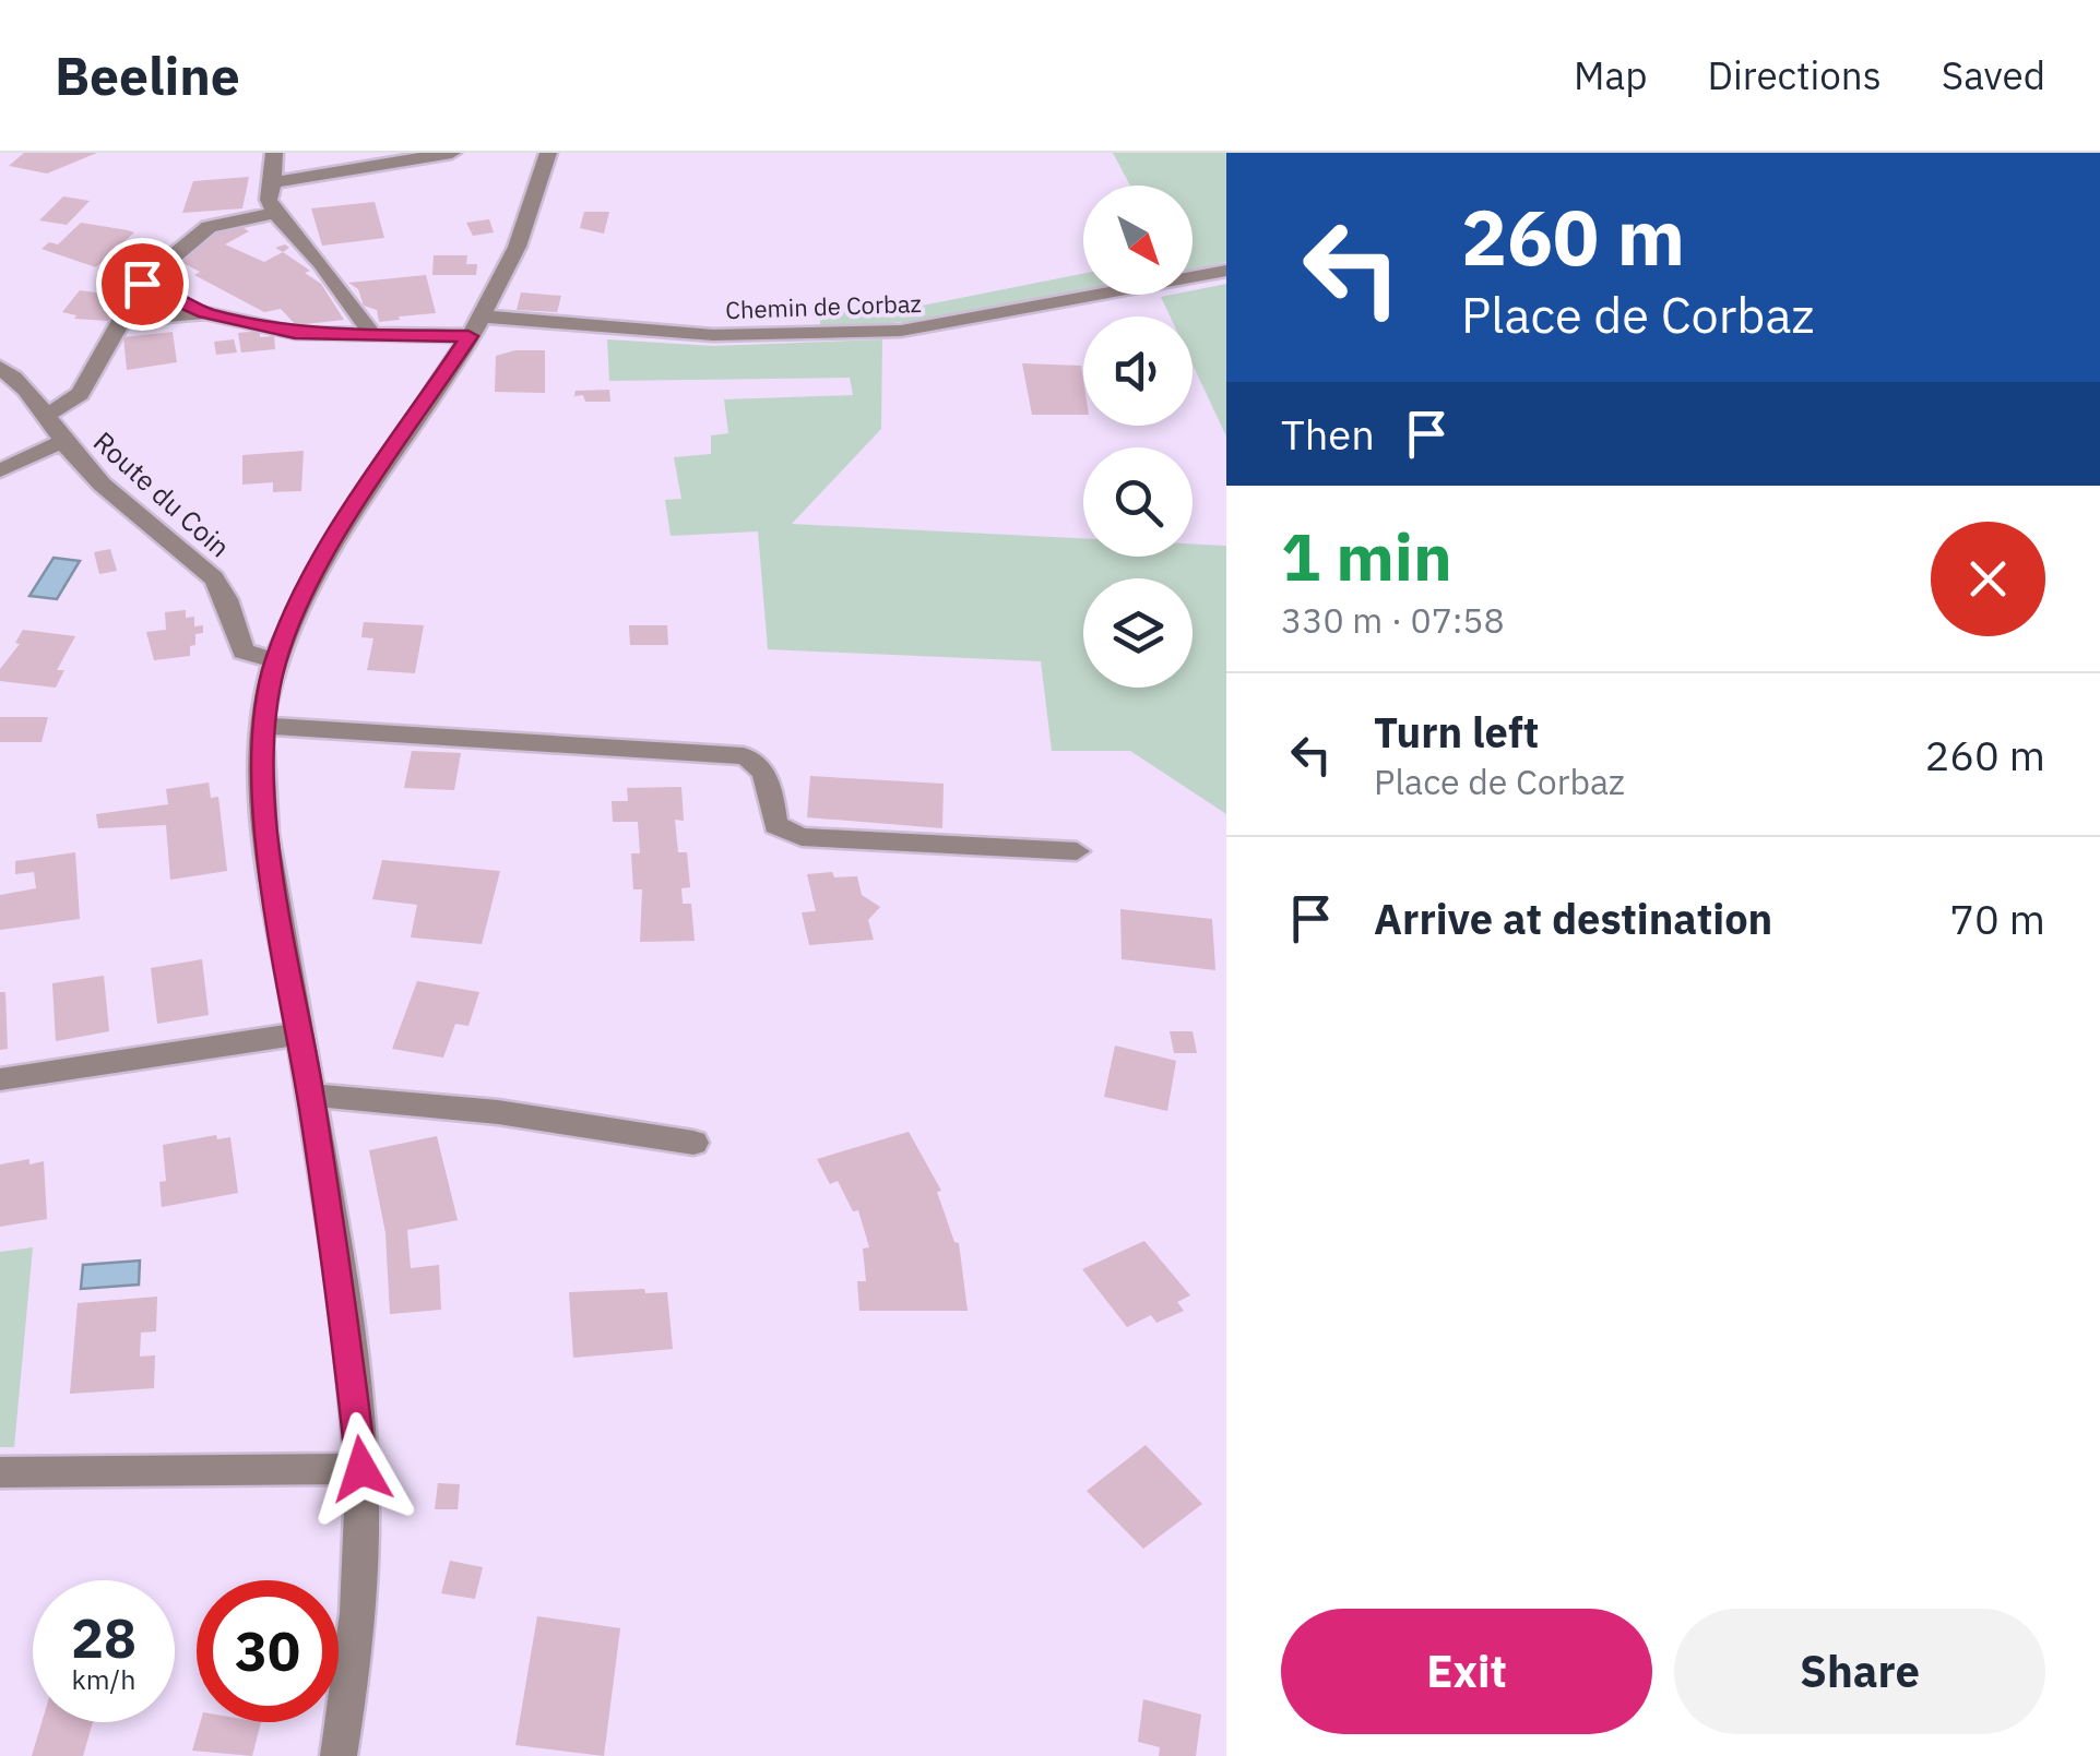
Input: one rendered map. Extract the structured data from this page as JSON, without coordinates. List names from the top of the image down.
{
  "streets": {
    "street": ["Chemin de Corbaz", "Route du Coin"]
  },
  "north": "bottom right",
  "page": {
    "header": "Beeline",
    "nav": ["Map", "Directions", "Saved"],
    "turn": ["260 m", "Place de Corbaz"],
    "then": "Then",
    "heading": ["1 min", "330 m · 07:58"],
    "list": [
      {
        "name": "Turn left",
        "note": "Place de Corbaz",
        "value": "260 m"
      },
      {
        "name": "Arrive at destination",
        "value": "70 m"
      }
    ],
    "speed": "28 km/h",
    "limit": "30",
    "buttons": ["Exit", "Share"]
  }
}
